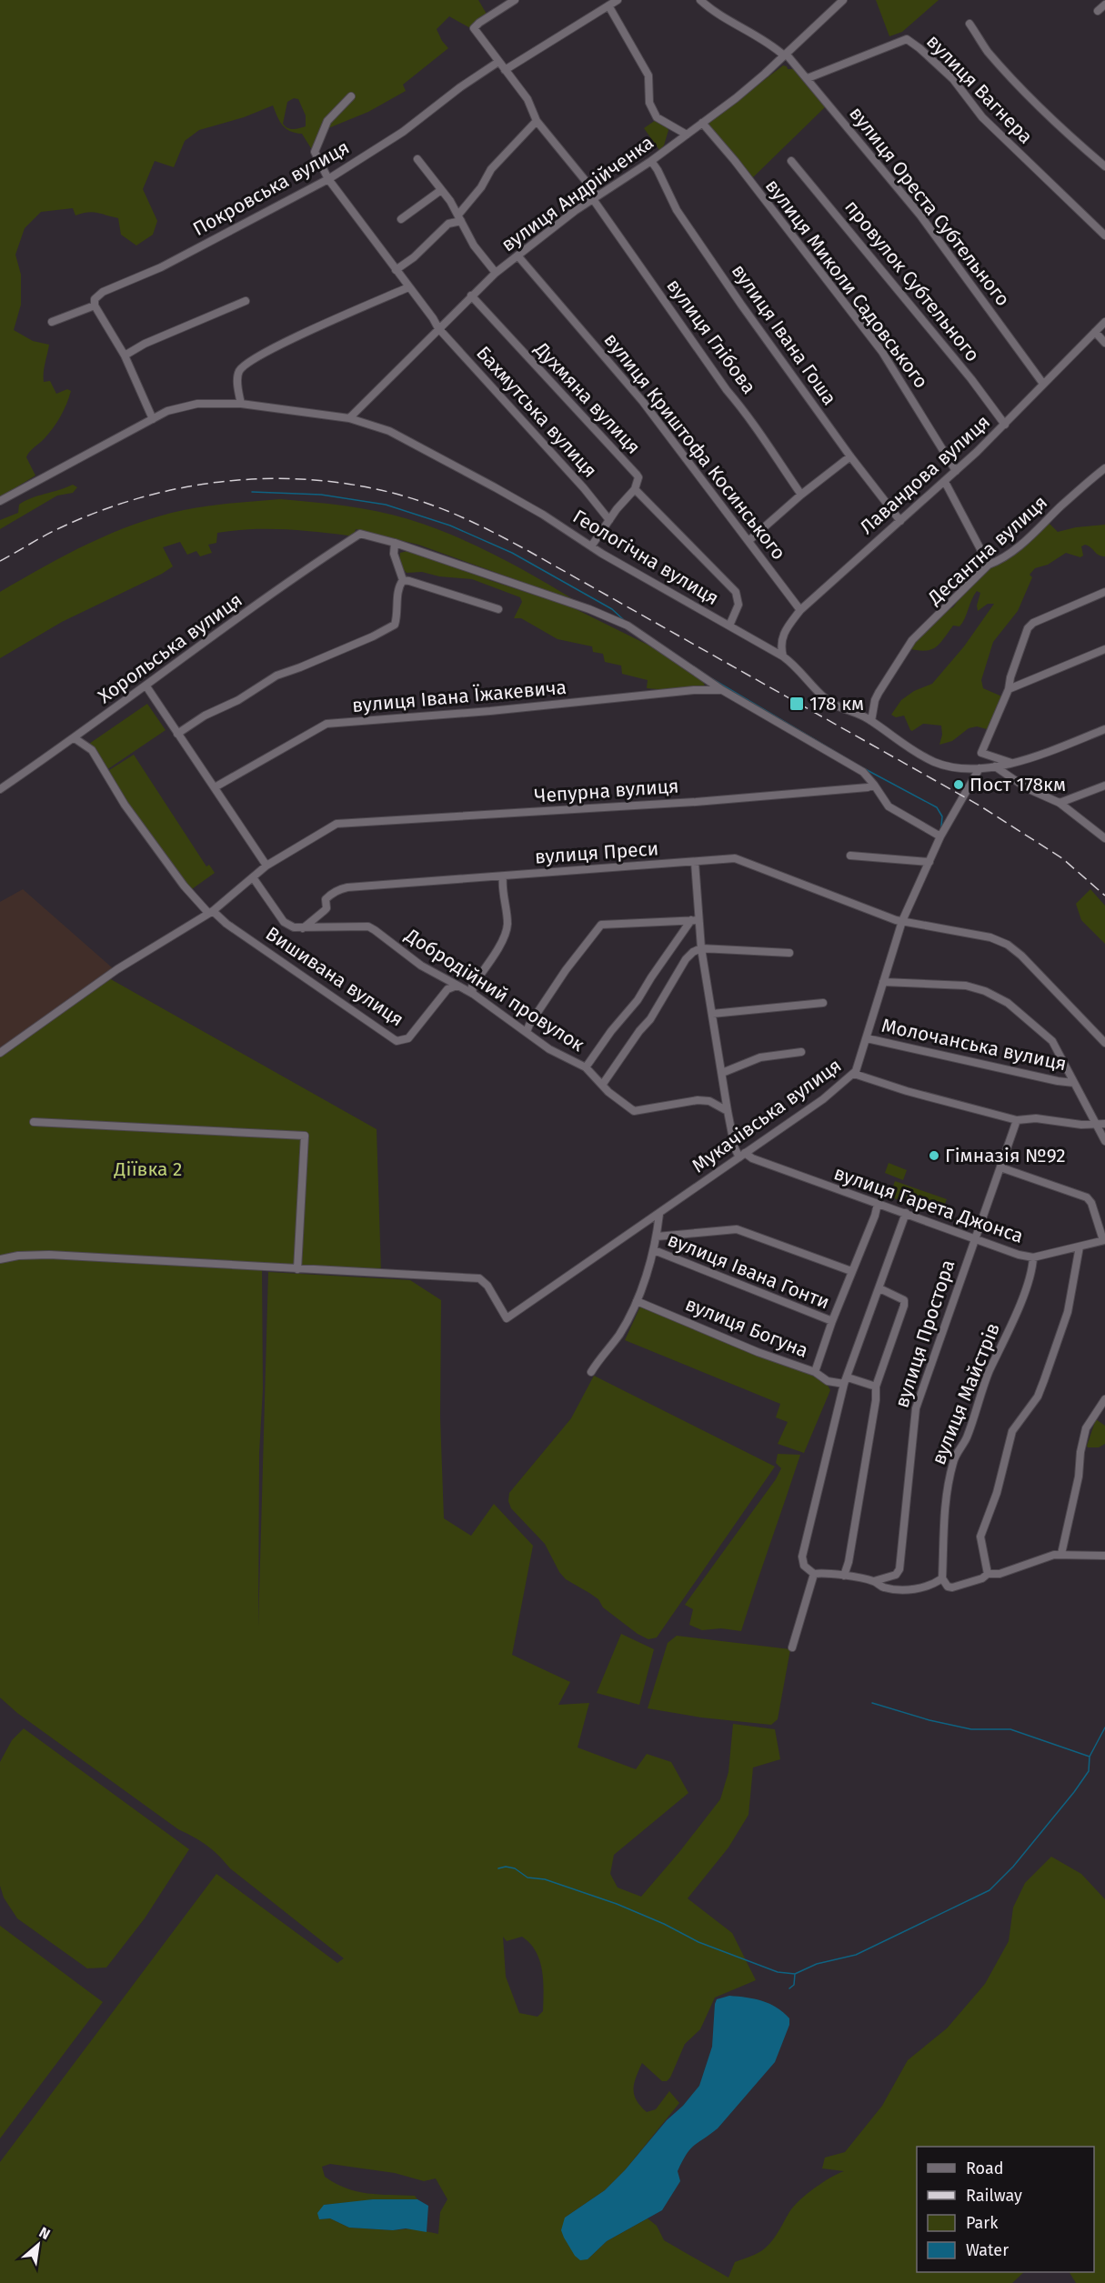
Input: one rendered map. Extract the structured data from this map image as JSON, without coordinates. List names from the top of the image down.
{
  "streets": {
    "street": [
      "вулиця Вагнера",
      "Покровська вулиця",
      "вулиця Андрійченка",
      "вулиця Ореста Субтельного",
      "провулок Субтельного",
      "вулиця Миколи Садовського",
      "вулиця Івана Гоша",
      "вулиця Глібова",
      "Духмяна вулиця",
      "Бахмутська вулиця",
      "вулиця Криштофа Косинського",
      "Лавандова вулиця",
      "Десантна вулиця",
      "Геологічна вулиця",
      "Хорольська вулиця",
      "вулиця Івана Їжакевича",
      "Чепурна вулиця",
      "вулиця Преси",
      "Вишивана вулиця",
      "Добродійний провулок",
      "Молочанська вулиця",
      "Мукачівська вулиця",
      "вулиця Гарета Джонса",
      "вулиця Івана Гонти",
      "вулиця Богуна",
      "вулиця Простора",
      "вулиця Майстрів"
    ]
  },
  "crossings": [
    ["вулиця Вагнера", "вулиця Ореста Субтельного"],
    ["Покровська вулиця", "Бахмутська вулиця"],
    ["вулиця Андрійченка", "вулиця Ореста Субтельного"],
    ["вулиця Андрійченка", "вулиця Миколи Садовського"],
    ["вулиця Андрійченка", "вулиця Івана Гоша"],
    ["вулиця Андрійченка", "вулиця Глібова"],
    ["вулиця Андрійченка", "Духмяна вулиця"],
    ["вулиця Андрійченка", "Бахмутська вулиця"],
    ["вулиця Андрійченка", "вулиця Криштофа Косинського"],
    ["вулиця Андрійченка", "Геологічна вулиця"],
    ["вулиця Ореста Субтельного", "Лавандова вулиця"],
    ["провулок Субтельного", "Лавандова вулиця"],
    ["вулиця Миколи Садовського", "Лавандова вулиця"],
    ["вулиця Івана Гоша", "Лавандова вулиця"],
    ["Духмяна вулиця", "Геологічна вулиця"],
    ["вулиця Криштофа Косинського", "Лавандова вулиця"],
    ["Лавандова вулиця", "Геологічна вулиця"],
    ["Десантна вулиця", "Геологічна вулиця"],
    ["Геологічна вулиця", "Мукачівська вулиця"],
    ["Хорольська вулиця", "Вишивана вулиця"],
    ["Чепурна вулиця", "Вишивана вулиця"],
    ["Чепурна вулиця", "Добродійний провулок"],
    ["вулиця Преси", "Добродійний провулок"],
    ["вулиця Преси", "Мукачівська вулиця"],
    ["Вишивана вулиця", "Добродійний провулок"],
    ["Молочанська вулиця", "Мукачівська вулиця"],
    ["Мукачівська вулиця", "вулиця Гарета Джонса"],
    ["вулиця Гарета Джонса", "вулиця Простора"],
    ["вулиця Гарета Джонса", "вулиця Майстрів"]
  ],
  "parks": ["Діївка 2"],
  "places": {
    "transit": ["178 км"],
    "other": ["Пост 178км", "Гімназія №92"]
  },
  "legend": [
    "Road",
    "Railway",
    "Park",
    "Water"
  ],
  "north": "top right"
}
